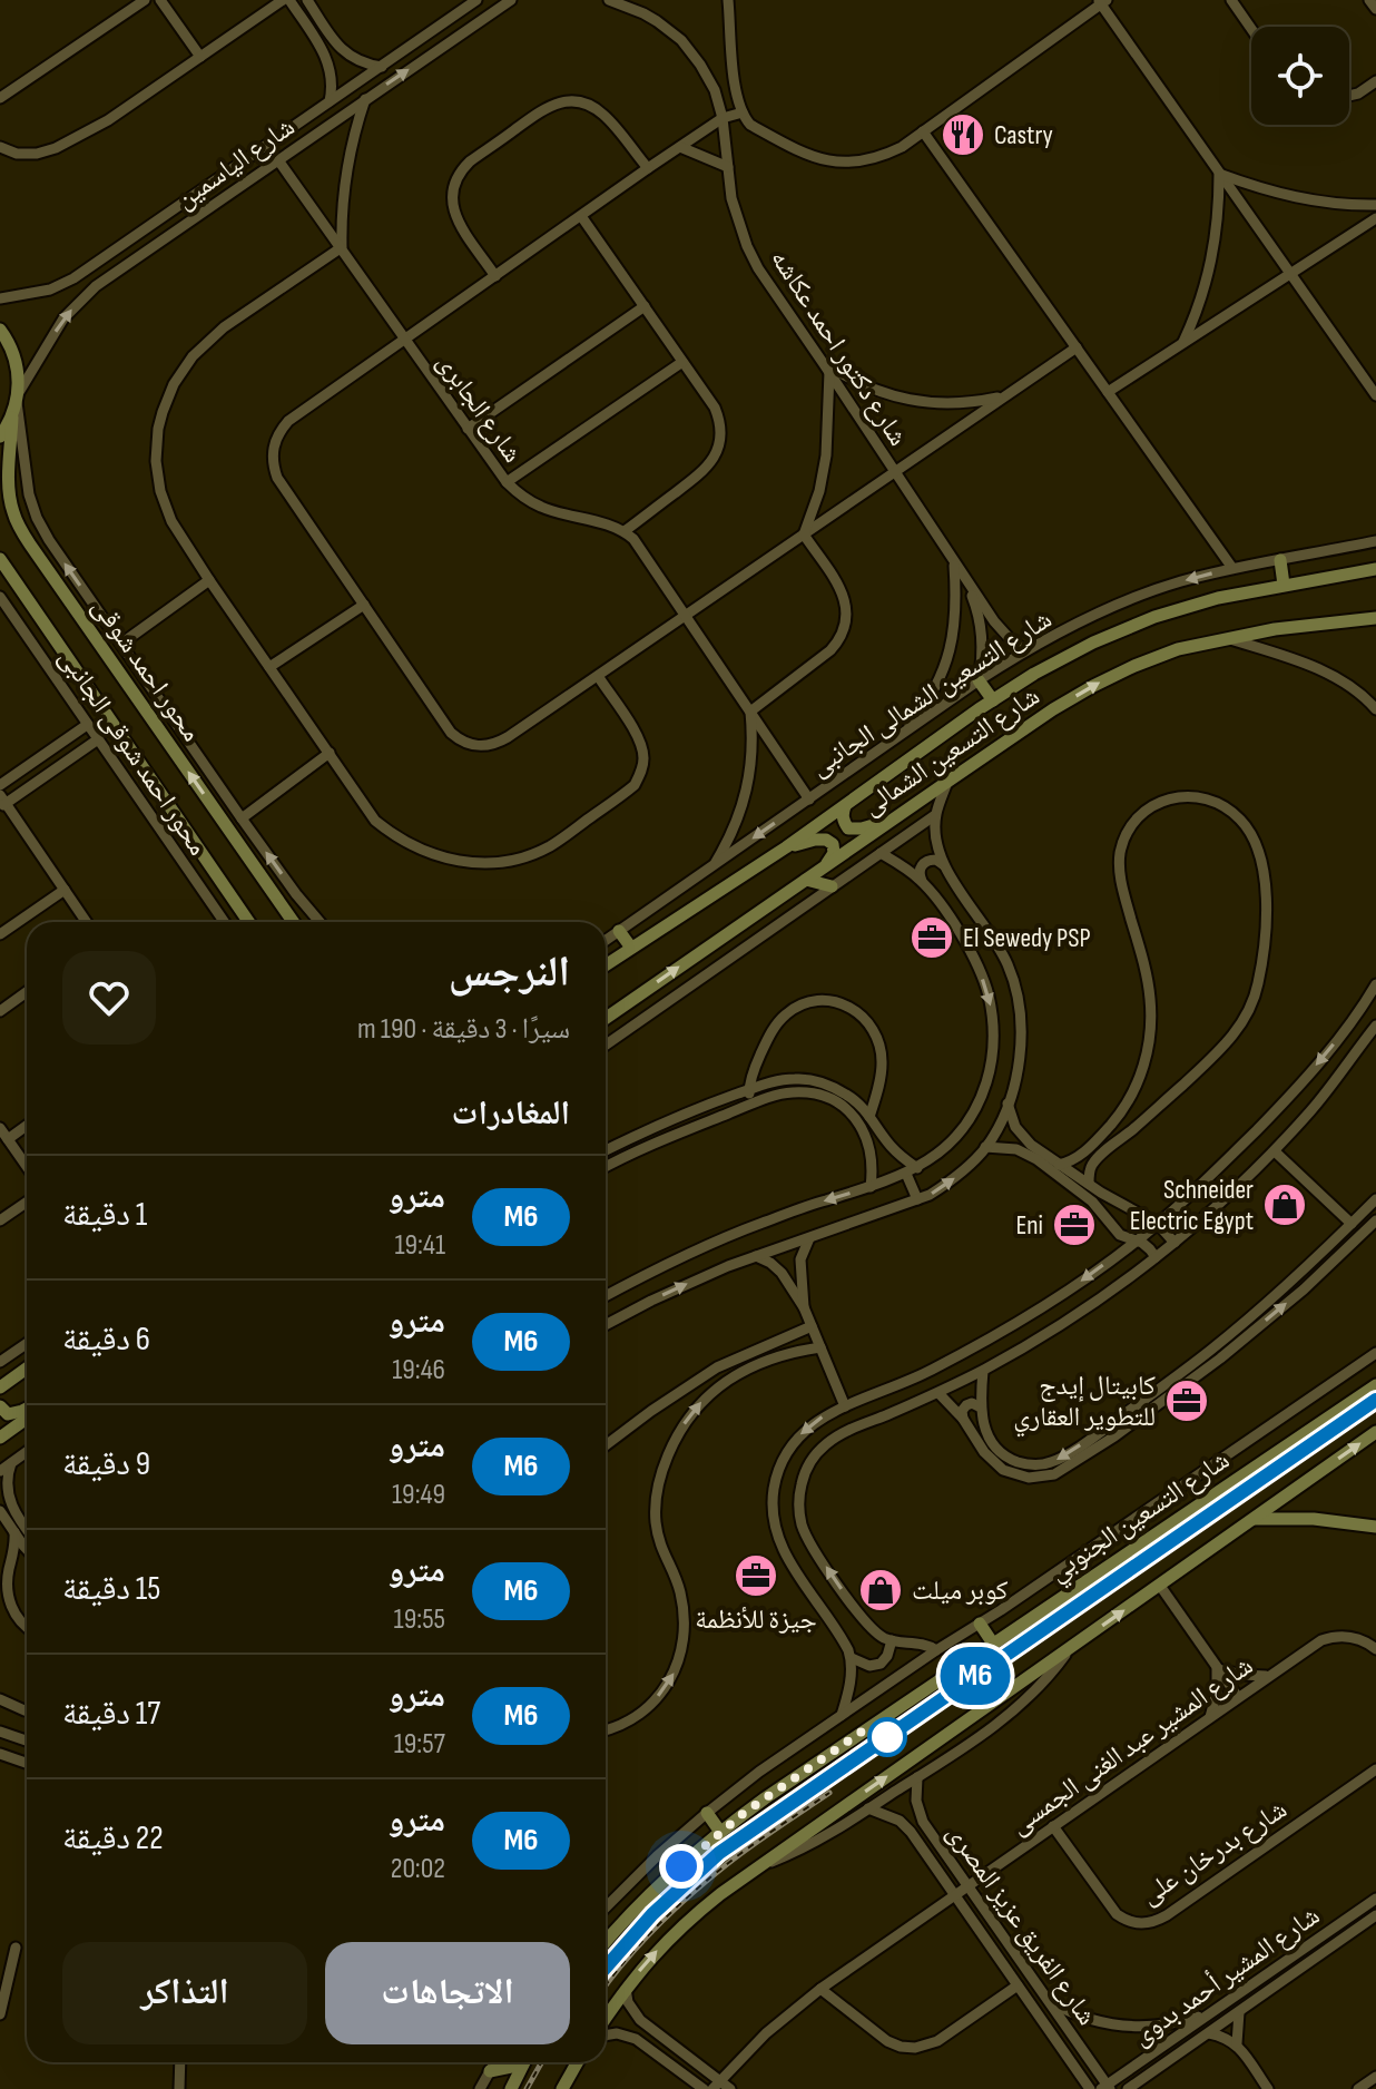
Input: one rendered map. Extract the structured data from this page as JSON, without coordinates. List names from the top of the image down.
{
  "streets": {
    "main road": ["محور احمد شوقى", "شارع التسعين الشمالى", "شارع التسعين الجنوبي"],
    "street": [
      "شارع الياسمين",
      "شارع دكتور احمد عكاشه",
      "شارع الجابرى",
      "شارع التسعين الشمالى الجانبى",
      "محور احمد شوقى الجانبى",
      "شارع المشير عبد الغنى الجمسى",
      "شارع بدرخان على",
      "شارع الفريق عزيز المصرى",
      "شارع المشير أحمد بدوى"
    ]
  },
  "crossings": [
    ["شارع الياسمين", "شارع الجابرى"],
    ["شارع الياسمين", "محور احمد شوقى الجانبى"],
    ["شارع دكتور احمد عكاشه", "شارع التسعين الشمالى الجانبى"],
    ["شارع المشير عبد الغنى الجمسى", "شارع بدرخان على"],
    ["شارع المشير عبد الغنى الجمسى", "شارع الفريق عزيز المصرى"],
    ["شارع الفريق عزيز المصرى", "شارع المشير أحمد بدوى"]
  ],
  "places": {
    "restaurant": ["Castry"],
    "office": [
      "El Sewedy PSP",
      "Eni",
      "كابيتال إيدج للتطوير العقاري",
      "جيزة للأنظمة"
    ],
    "shop": ["Schneider Electric Egypt", "كوبر ميلت"]
  },
  "lines": ["metro line M6"],
  "page": {
    "on_map": "M6",
    "heading": [
      ["النرجس", "سيرًا · 3 دقيقة · 190 m"],
      "المغادرات"
    ],
    "list": [
      {
        "mark": "M6",
        "name": "مترو",
        "note": "19:41",
        "value": "1 دقيقة"
      },
      {
        "mark": "M6",
        "name": "مترو",
        "note": "19:46",
        "value": "6 دقيقة"
      },
      {
        "mark": "M6",
        "name": "مترو",
        "note": "19:49",
        "value": "9 دقيقة"
      },
      {
        "mark": "M6",
        "name": "مترو",
        "note": "19:55",
        "value": "15 دقيقة"
      },
      {
        "mark": "M6",
        "name": "مترو",
        "note": "19:57",
        "value": "17 دقيقة"
      },
      {
        "mark": "M6",
        "name": "مترو",
        "note": "20:02",
        "value": "22 دقيقة"
      }
    ],
    "buttons": ["الاتجاهات", "التذاكر"]
  }
}
